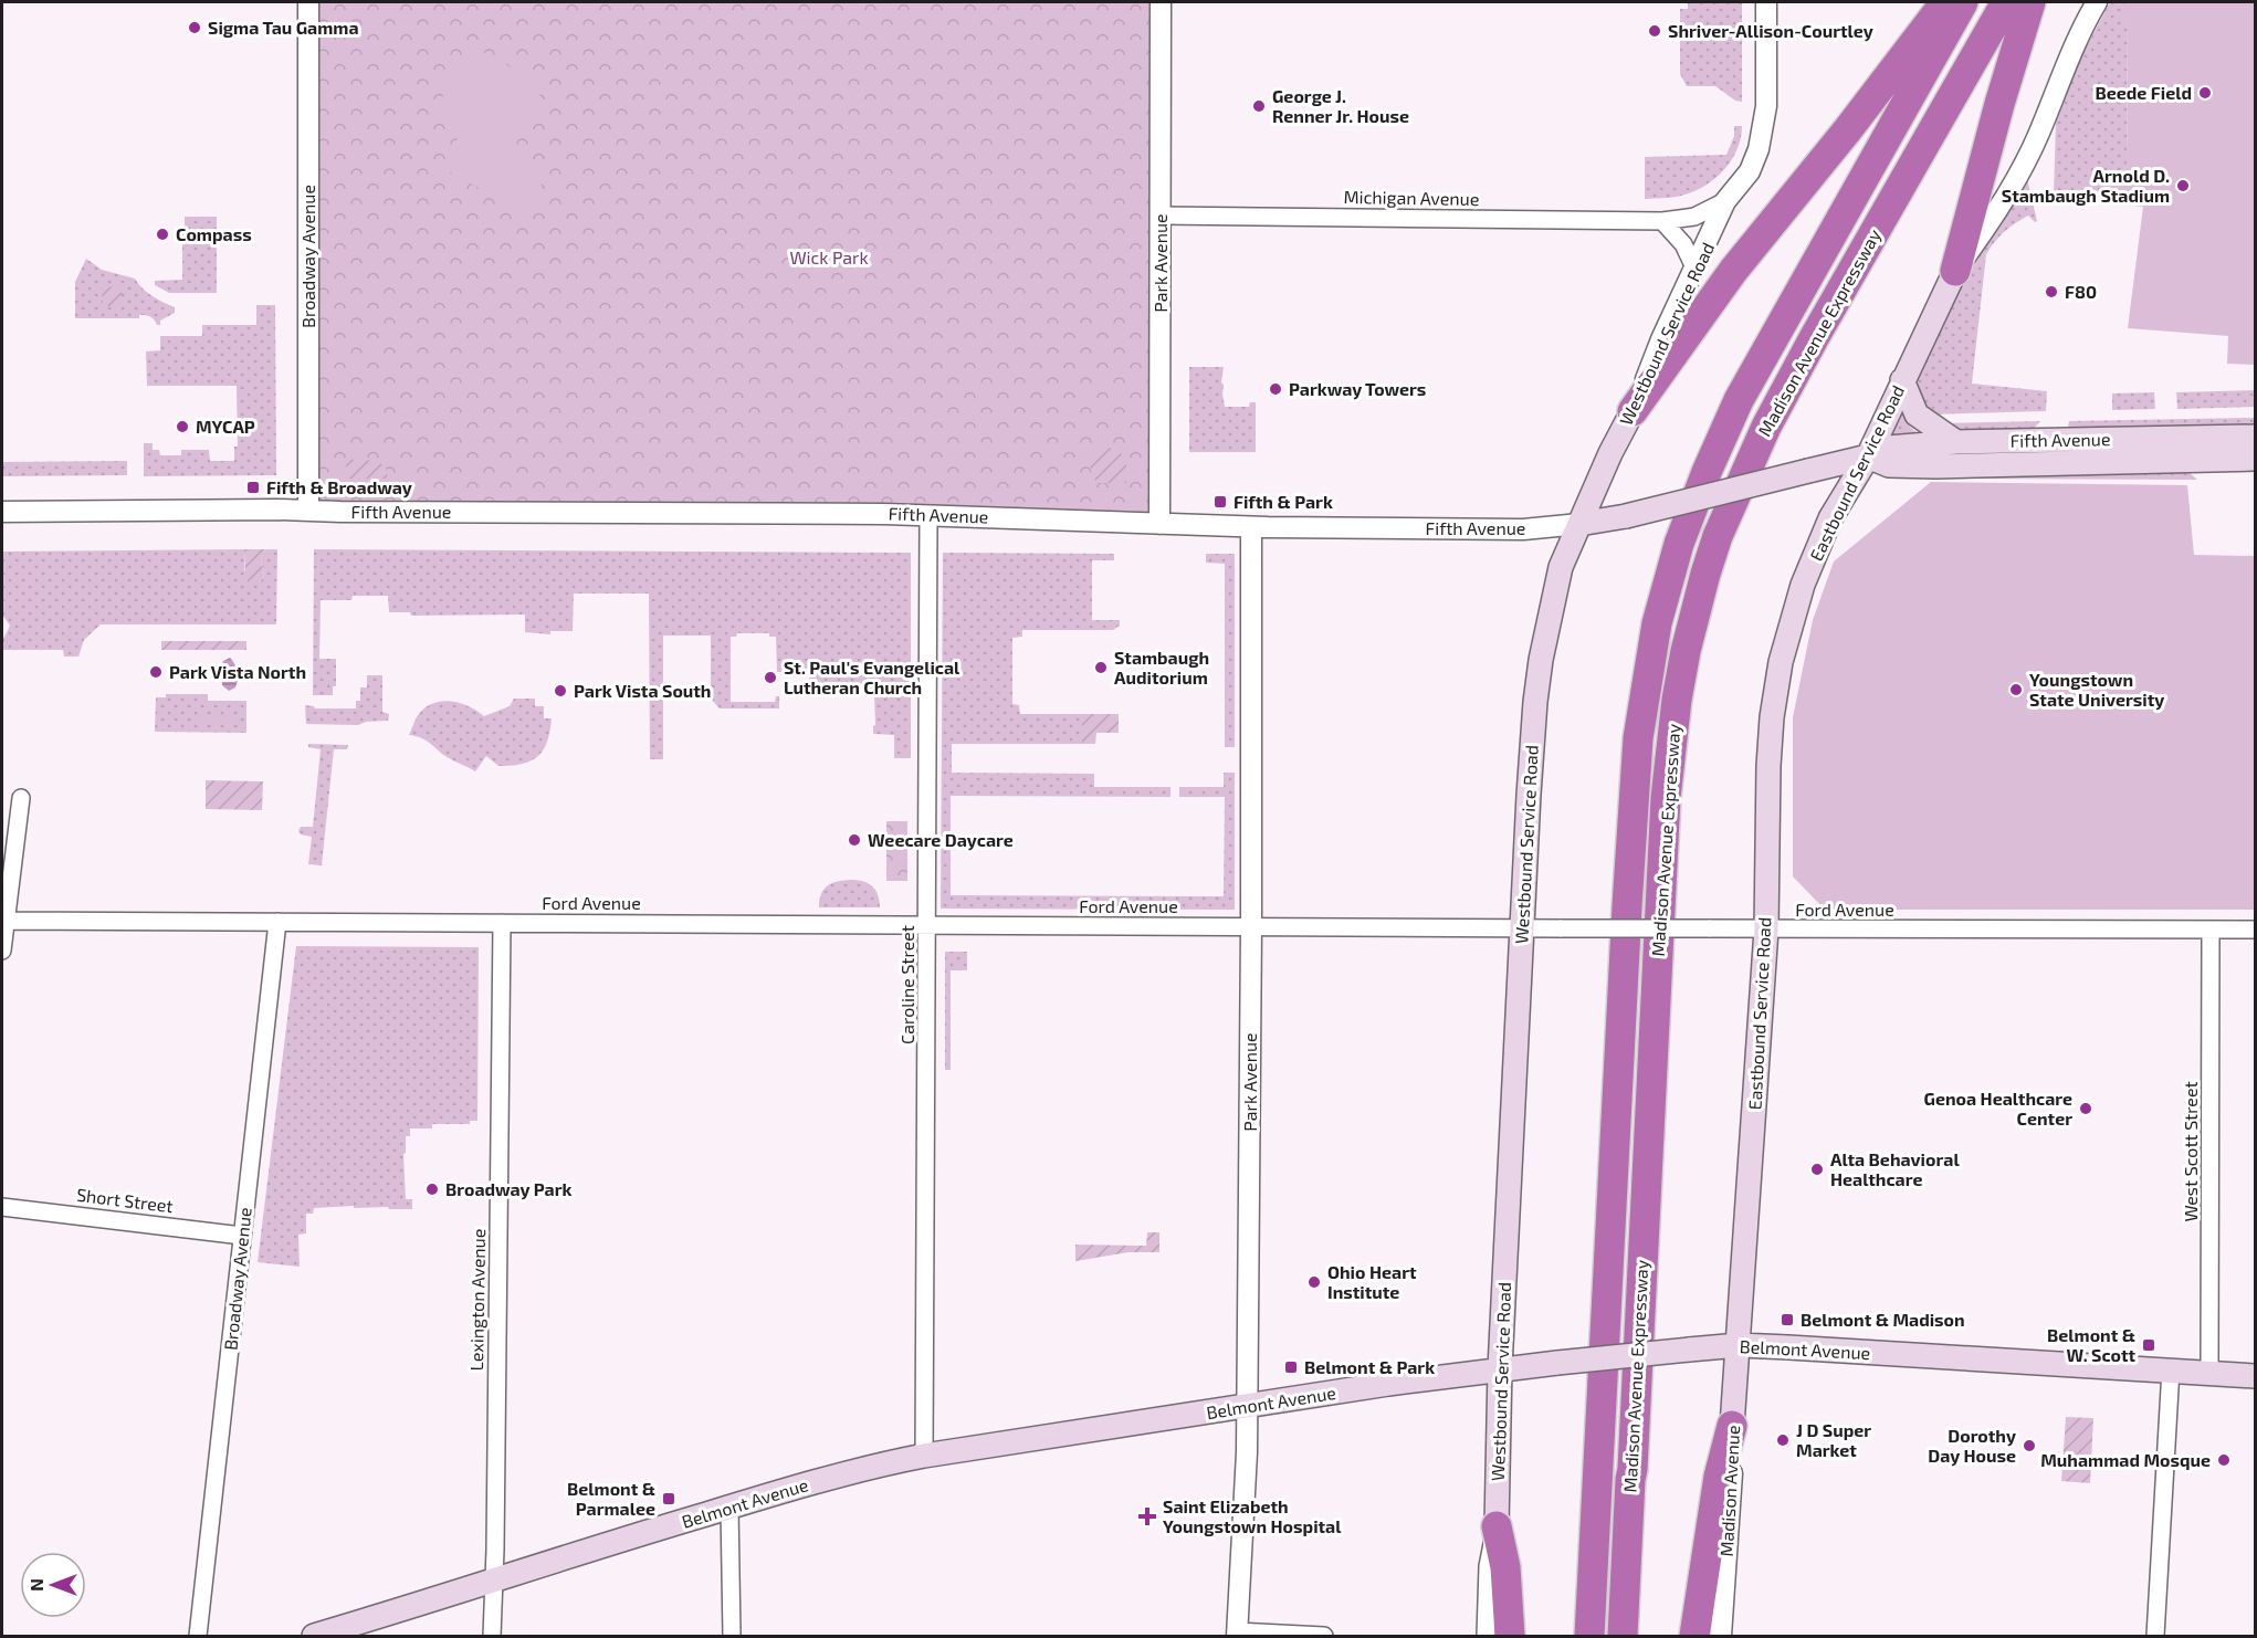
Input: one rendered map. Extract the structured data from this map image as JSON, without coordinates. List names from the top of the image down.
{
  "streets": {
    "highway": ["Madison Avenue Expressway"],
    "main road": [
      "Westbound Service Road",
      "Fifth Avenue",
      "Eastbound Service Road",
      "Belmont Avenue",
      "Madison Avenue"
    ],
    "street": [
      "Michigan Avenue",
      "Broadway Avenue",
      "Park Avenue",
      "Ford Avenue",
      "Caroline Street",
      "West Scott Street",
      "Short Street",
      "Lexington Avenue"
    ]
  },
  "crossings": [
    ["Michigan Avenue", "Park Avenue"],
    ["Michigan Avenue", "Westbound Service Road"],
    ["Broadway Avenue", "Fifth Avenue"],
    ["Broadway Avenue", "Ford Avenue"],
    ["Broadway Avenue", "Short Street"],
    ["Park Avenue", "Fifth Avenue"],
    ["Park Avenue", "Ford Avenue"],
    ["Park Avenue", "Belmont Avenue"],
    ["Westbound Service Road", "Fifth Avenue"],
    ["Westbound Service Road", "Ford Avenue"],
    ["Westbound Service Road", "Belmont Avenue"],
    ["Fifth Avenue", "Eastbound Service Road"],
    ["Fifth Avenue", "Caroline Street"],
    ["Eastbound Service Road", "Ford Avenue"],
    ["Eastbound Service Road", "Belmont Avenue"],
    ["Eastbound Service Road", "Madison Avenue"],
    ["Ford Avenue", "Caroline Street"],
    ["Ford Avenue", "West Scott Street"],
    ["Ford Avenue", "Lexington Avenue"],
    ["Caroline Street", "Belmont Avenue"],
    ["West Scott Street", "Belmont Avenue"],
    ["Lexington Avenue", "Belmont Avenue"],
    ["Belmont Avenue", "Madison Avenue"]
  ],
  "parks": ["Wick Park"],
  "places": {
    "other": [
      "Sigma Tau Gamma",
      "Shriver-Allison-Courtley",
      "Beede Field",
      "George J. Renner Jr. House",
      "Arnold D. Stambaugh Stadium",
      "Compass",
      "F80",
      "Parkway Towers",
      "MYCAP",
      "Stambaugh Auditorium",
      "Park Vista North",
      "St. Paul's Evangelical Lutheran Church",
      "Youngstown State University",
      "Park Vista South",
      "Weecare Daycare",
      "Genoa Healthcare Center",
      "Alta Behavioral Healthcare",
      "Broadway Park",
      "Ohio Heart Institute",
      "J D Super Market",
      "Dorothy Day House",
      "Muhammad Mosque"
    ],
    "transit": [
      "Fifth & Broadway",
      "Fifth & Park",
      "Belmont & Madison",
      "Belmont & W. Scott",
      "Belmont & Park",
      "Belmont & Parmalee"
    ],
    "health": ["Saint Elizabeth Youngstown Hospital"]
  },
  "north": "left"
}
